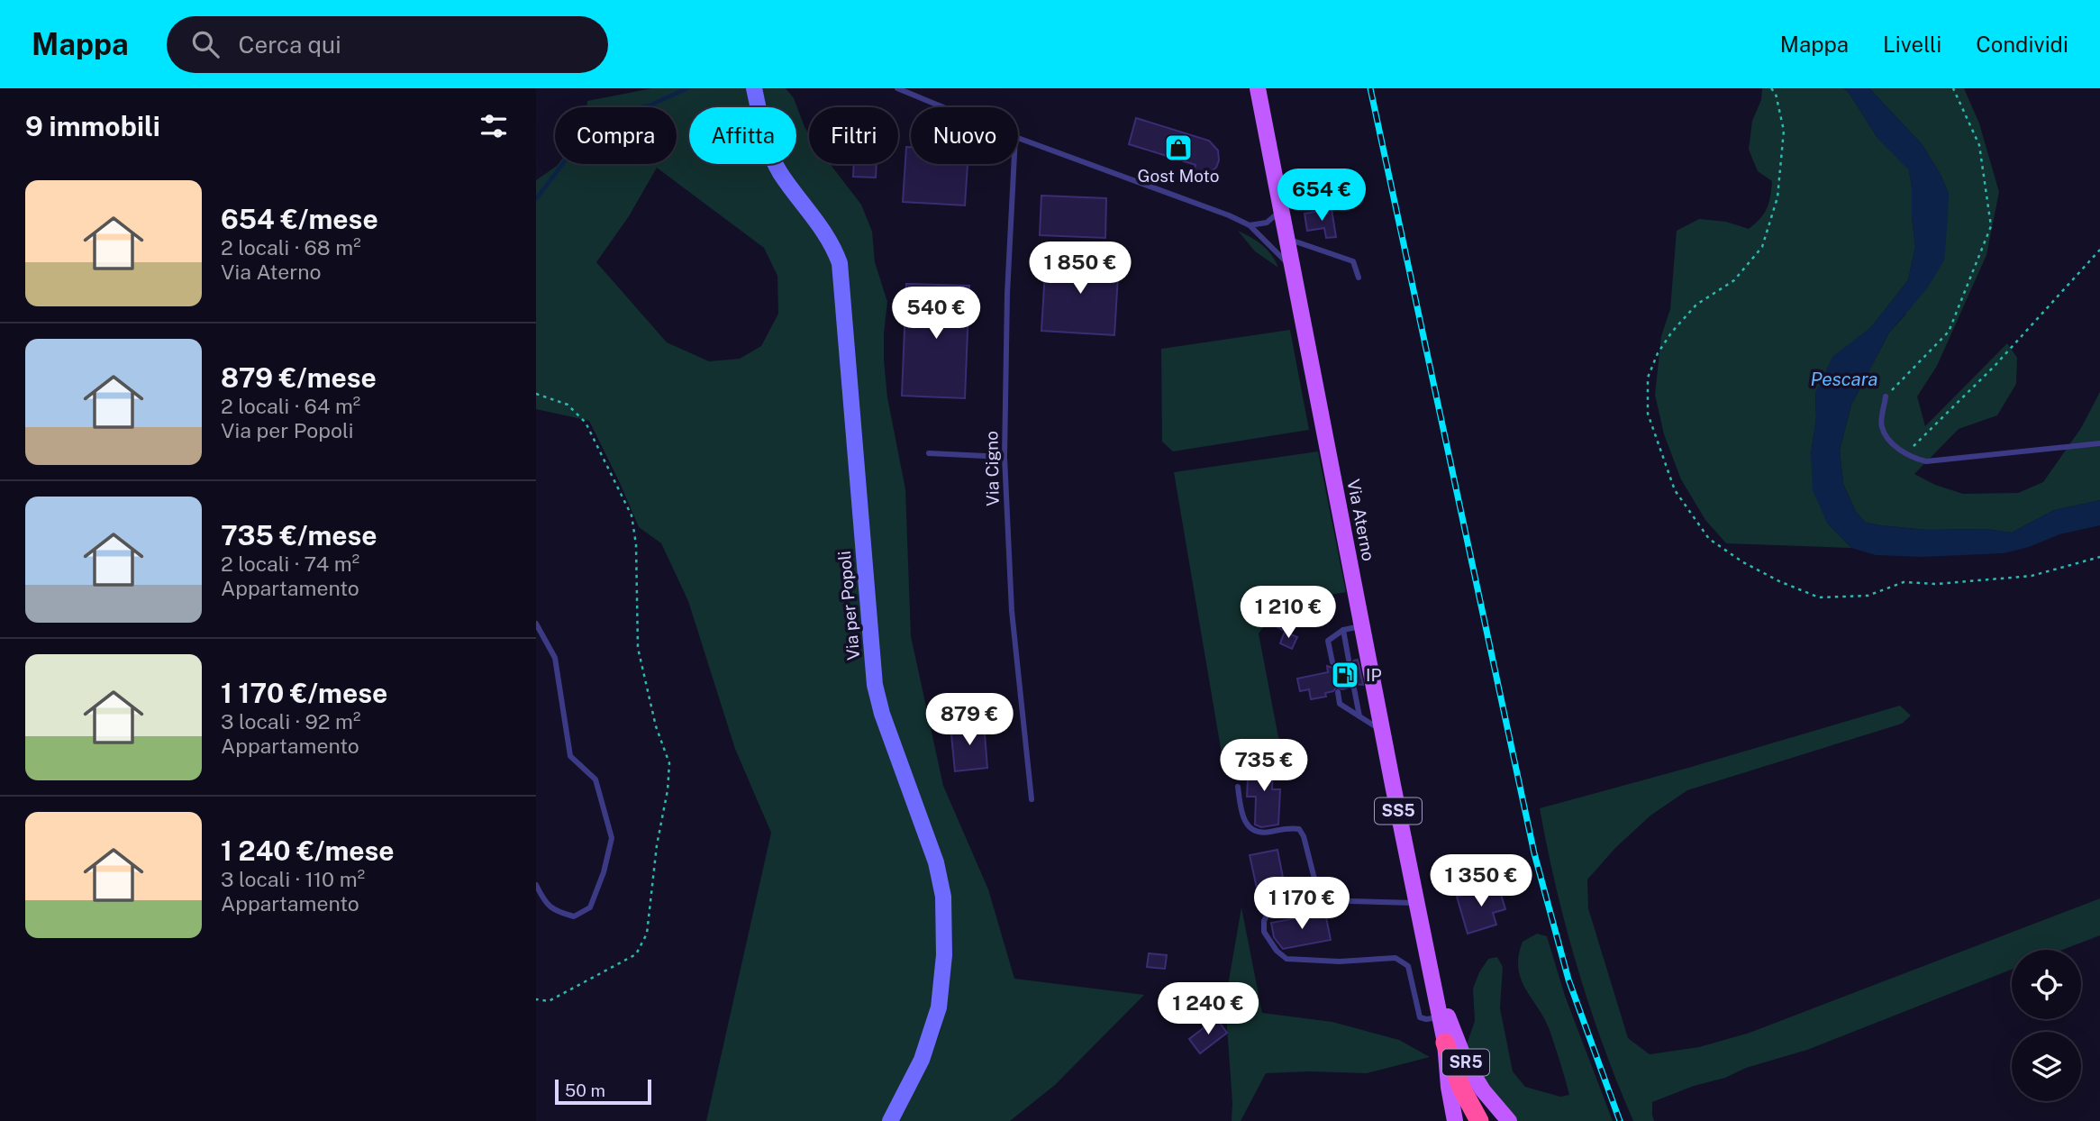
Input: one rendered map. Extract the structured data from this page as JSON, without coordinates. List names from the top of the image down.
{
  "streets": {
    "main road": [
      "Via Aterno",
      "Via per Popoli",
      "SS5",
      "SR5"
    ],
    "lane": ["Via Cigno"]
  },
  "water": ["Pescara"],
  "places": {
    "shop": ["Gost Moto"],
    "fuel station": ["IP"]
  },
  "scale_bar": "50 m",
  "page": {
    "header": "Mappa",
    "search": "Cerca qui",
    "nav": ["Mappa", "Livelli", "Condividi"],
    "heading": "9 immobili",
    "chip": [
      "Compra",
      "Affitta",
      "Filtri",
      "Nuovo"
    ],
    "list": [
      {
        "name": "654 €/mese",
        "note": "2 locali · 68 m² · Via Aterno"
      },
      {
        "name": "879 €/mese",
        "note": "2 locali · 64 m² · Via per Popoli"
      },
      {
        "name": "735 €/mese",
        "note": "2 locali · 74 m² · Appartamento"
      },
      {
        "name": "1 170 €/mese",
        "note": "3 locali · 92 m² · Appartamento"
      },
      {
        "name": "1 240 €/mese",
        "note": "3 locali · 110 m² · Appartamento"
      }
    ],
    "price": [
      "654 €",
      "1 850 €",
      "540 €",
      "1 210 €",
      "879 €",
      "735 €",
      "1 350 €",
      "1 170 €",
      "1 240 €"
    ],
    "scale": "50 m"
  }
}
